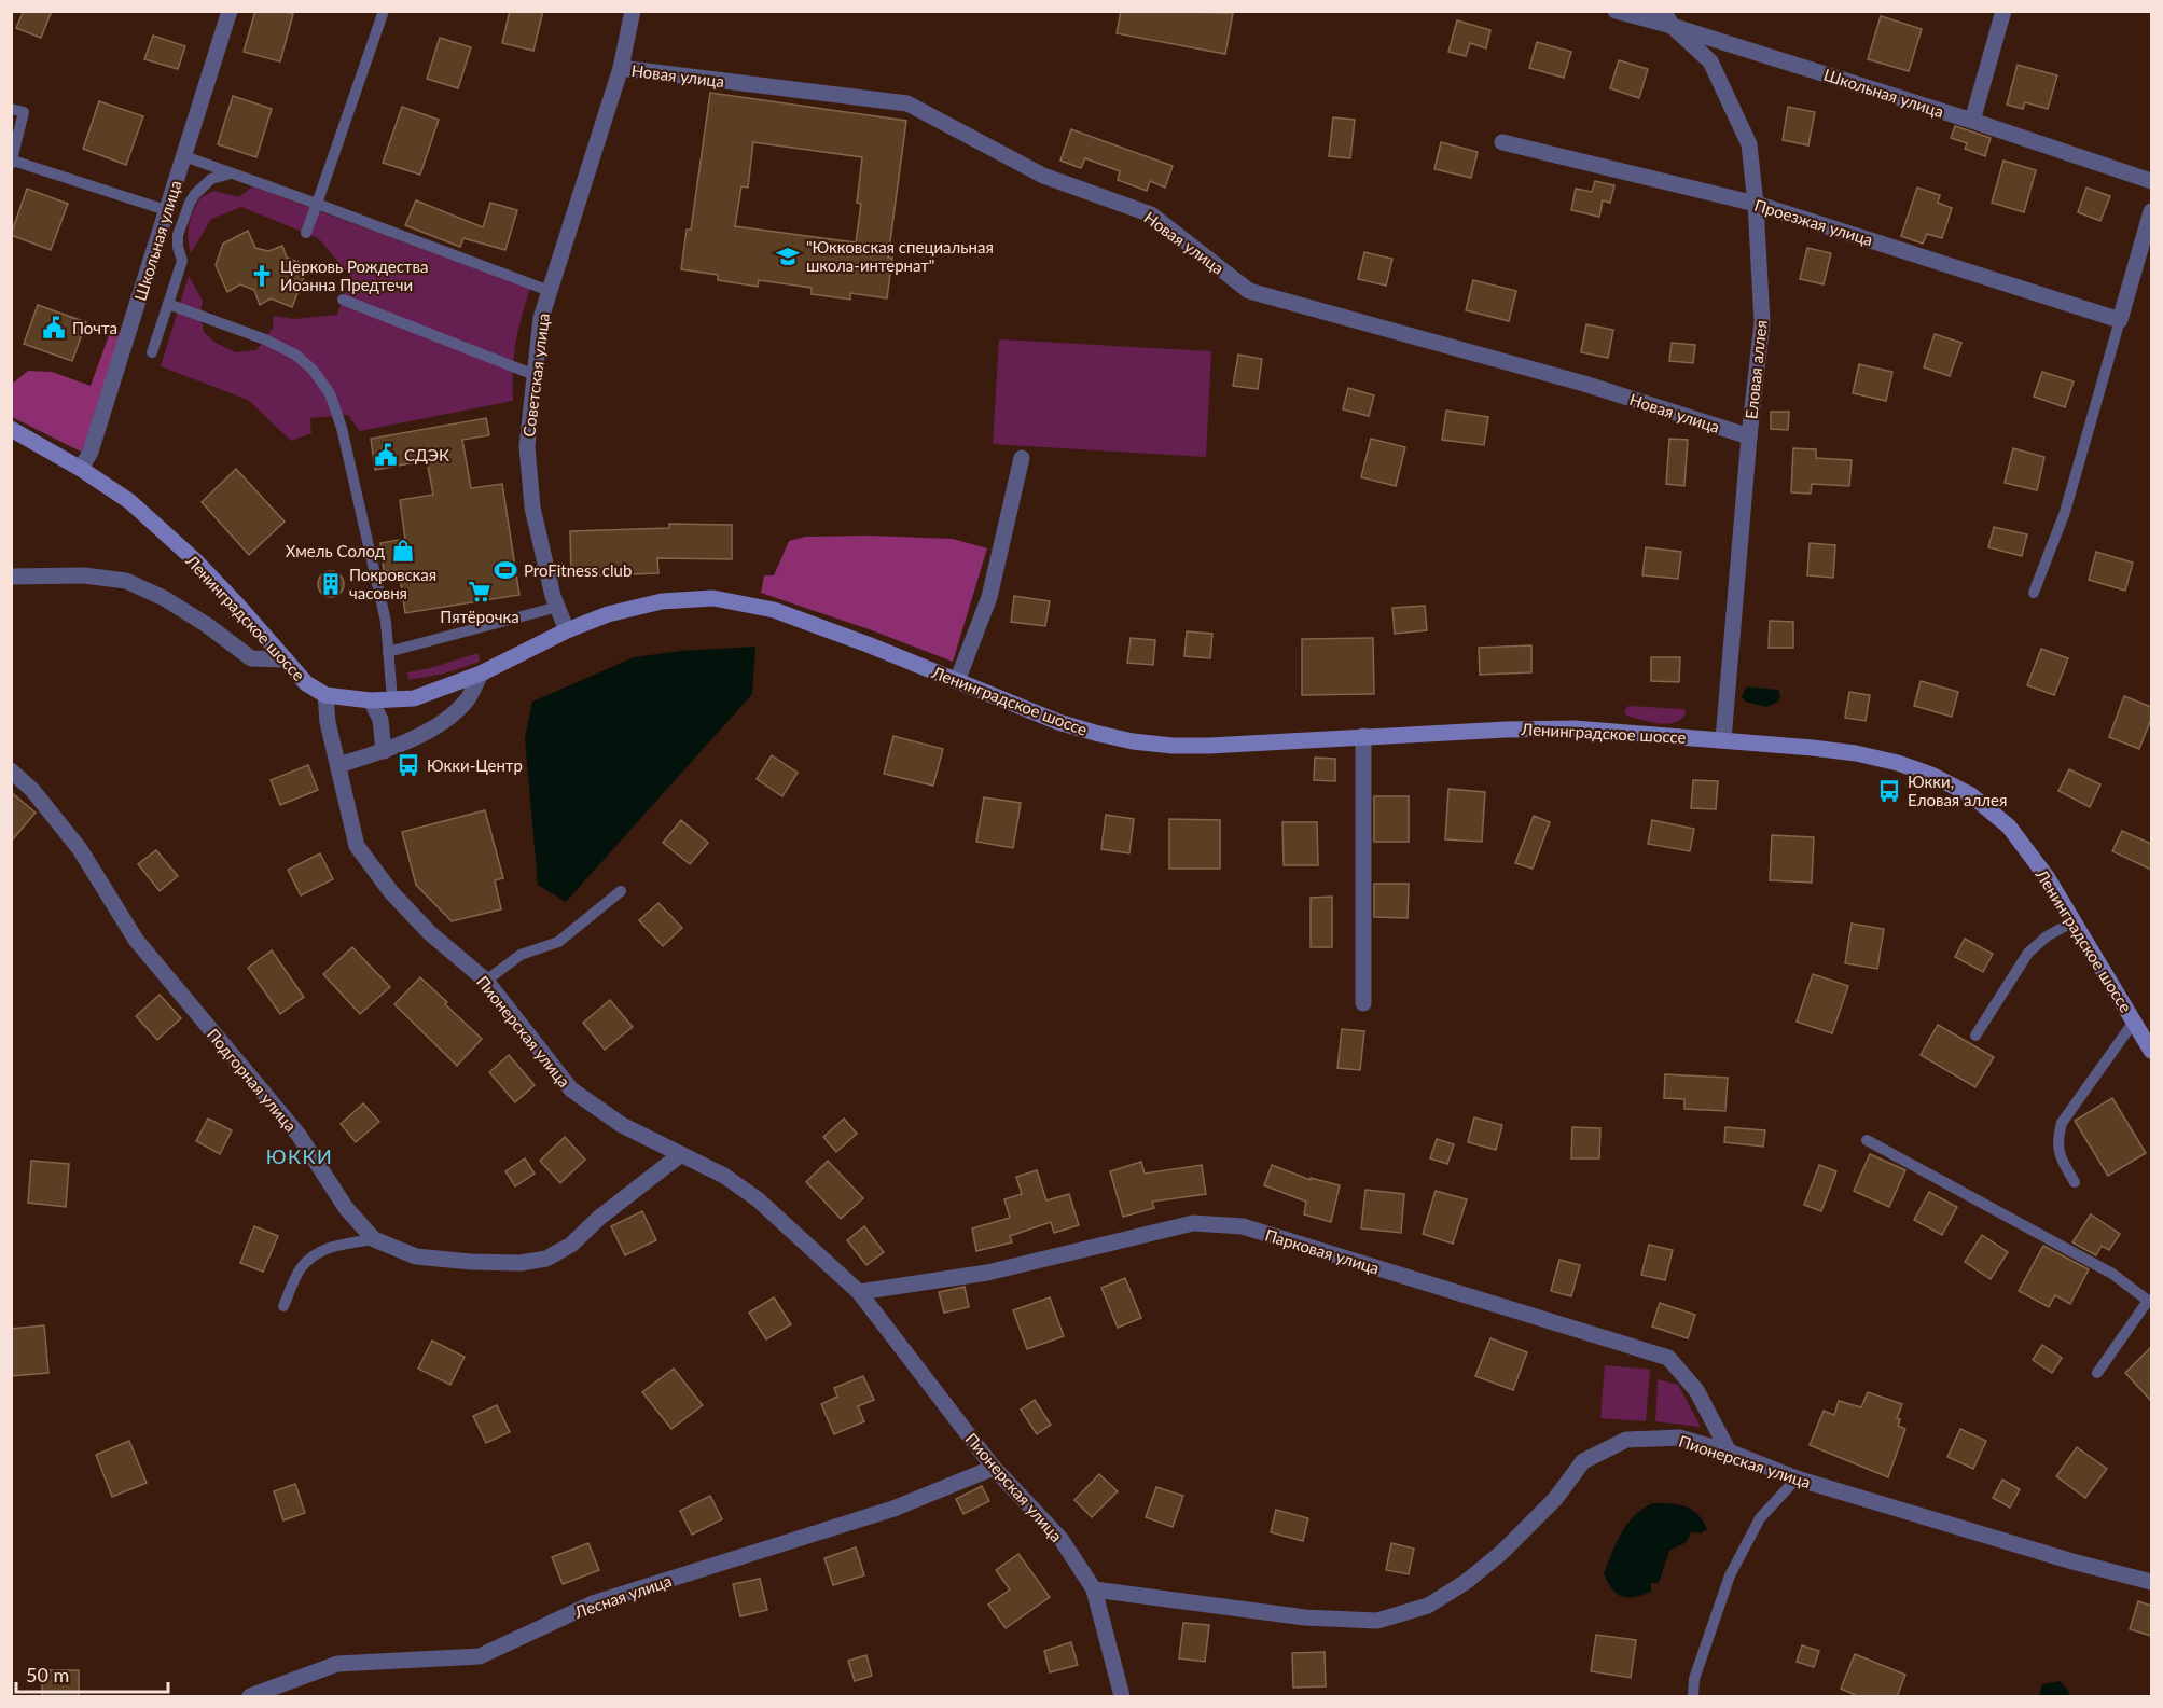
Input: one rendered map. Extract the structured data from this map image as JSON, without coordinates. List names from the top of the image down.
{
  "streets": {
    "main road": ["Ленинградское шоссе"],
    "street": [
      "Новая улица",
      "Школьная улица",
      "Проезжая улица",
      "Еловая аллея",
      "Советская улица",
      "Пионерская улица",
      "Подгорная улица",
      "Парковая улица",
      "Лесная улица"
    ]
  },
  "crossings": [
    ["Новая улица", "Еловая аллея"],
    ["Новая улица", "Советская улица"],
    ["Школьная улица", "Еловая аллея"],
    ["Школьная улица", "Ленинградское шоссе"],
    ["Проезжая улица", "Еловая аллея"],
    ["Еловая аллея", "Ленинградское шоссе"],
    ["Советская улица", "Ленинградское шоссе"],
    ["Ленинградское шоссе", "Пионерская улица"],
    ["Пионерская улица", "Подгорная улица"],
    ["Пионерская улица", "Парковая улица"],
    ["Пионерская улица", "Лесная улица"]
  ],
  "districts": ["ЮККИ"],
  "places": {
    "school or university": ["\"Юкковская специальная школа-интернат\""],
    "church": ["Церковь Рождества Иоанна Предтечи"],
    "public building": ["Почта", "СДЭК"],
    "shop": ["Хмель Солод"],
    "sports": ["ProFitness club"],
    "building": ["Покровская часовня"],
    "supermarket": ["Пятёрочка"],
    "bus stop": ["Юкки-Центр", "Юкки, Еловая аллея"]
  },
  "scale_bar": "50 m"
}
